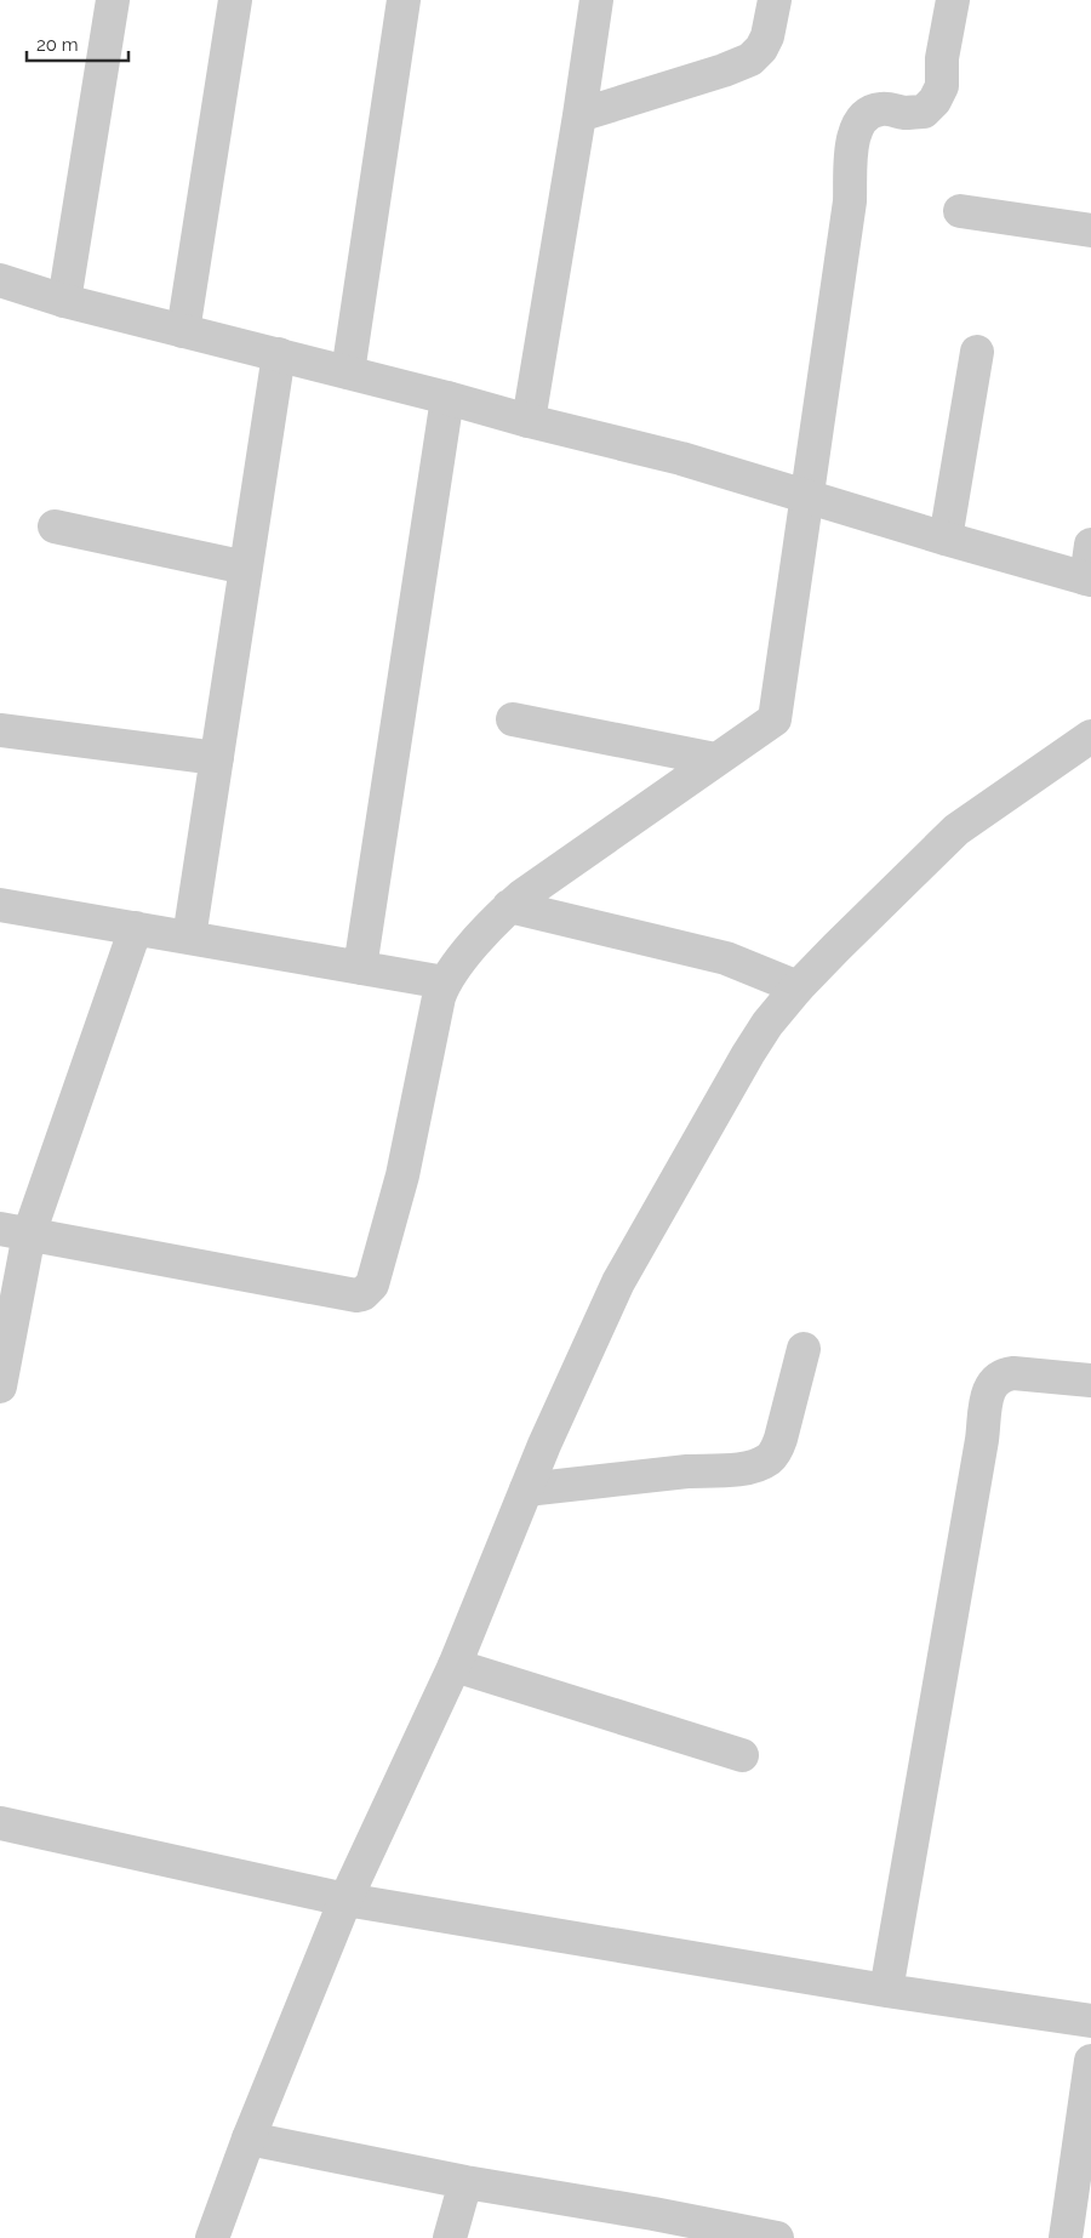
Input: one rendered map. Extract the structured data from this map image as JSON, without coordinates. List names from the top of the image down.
{
  "scale_bar": "20 m"
}
